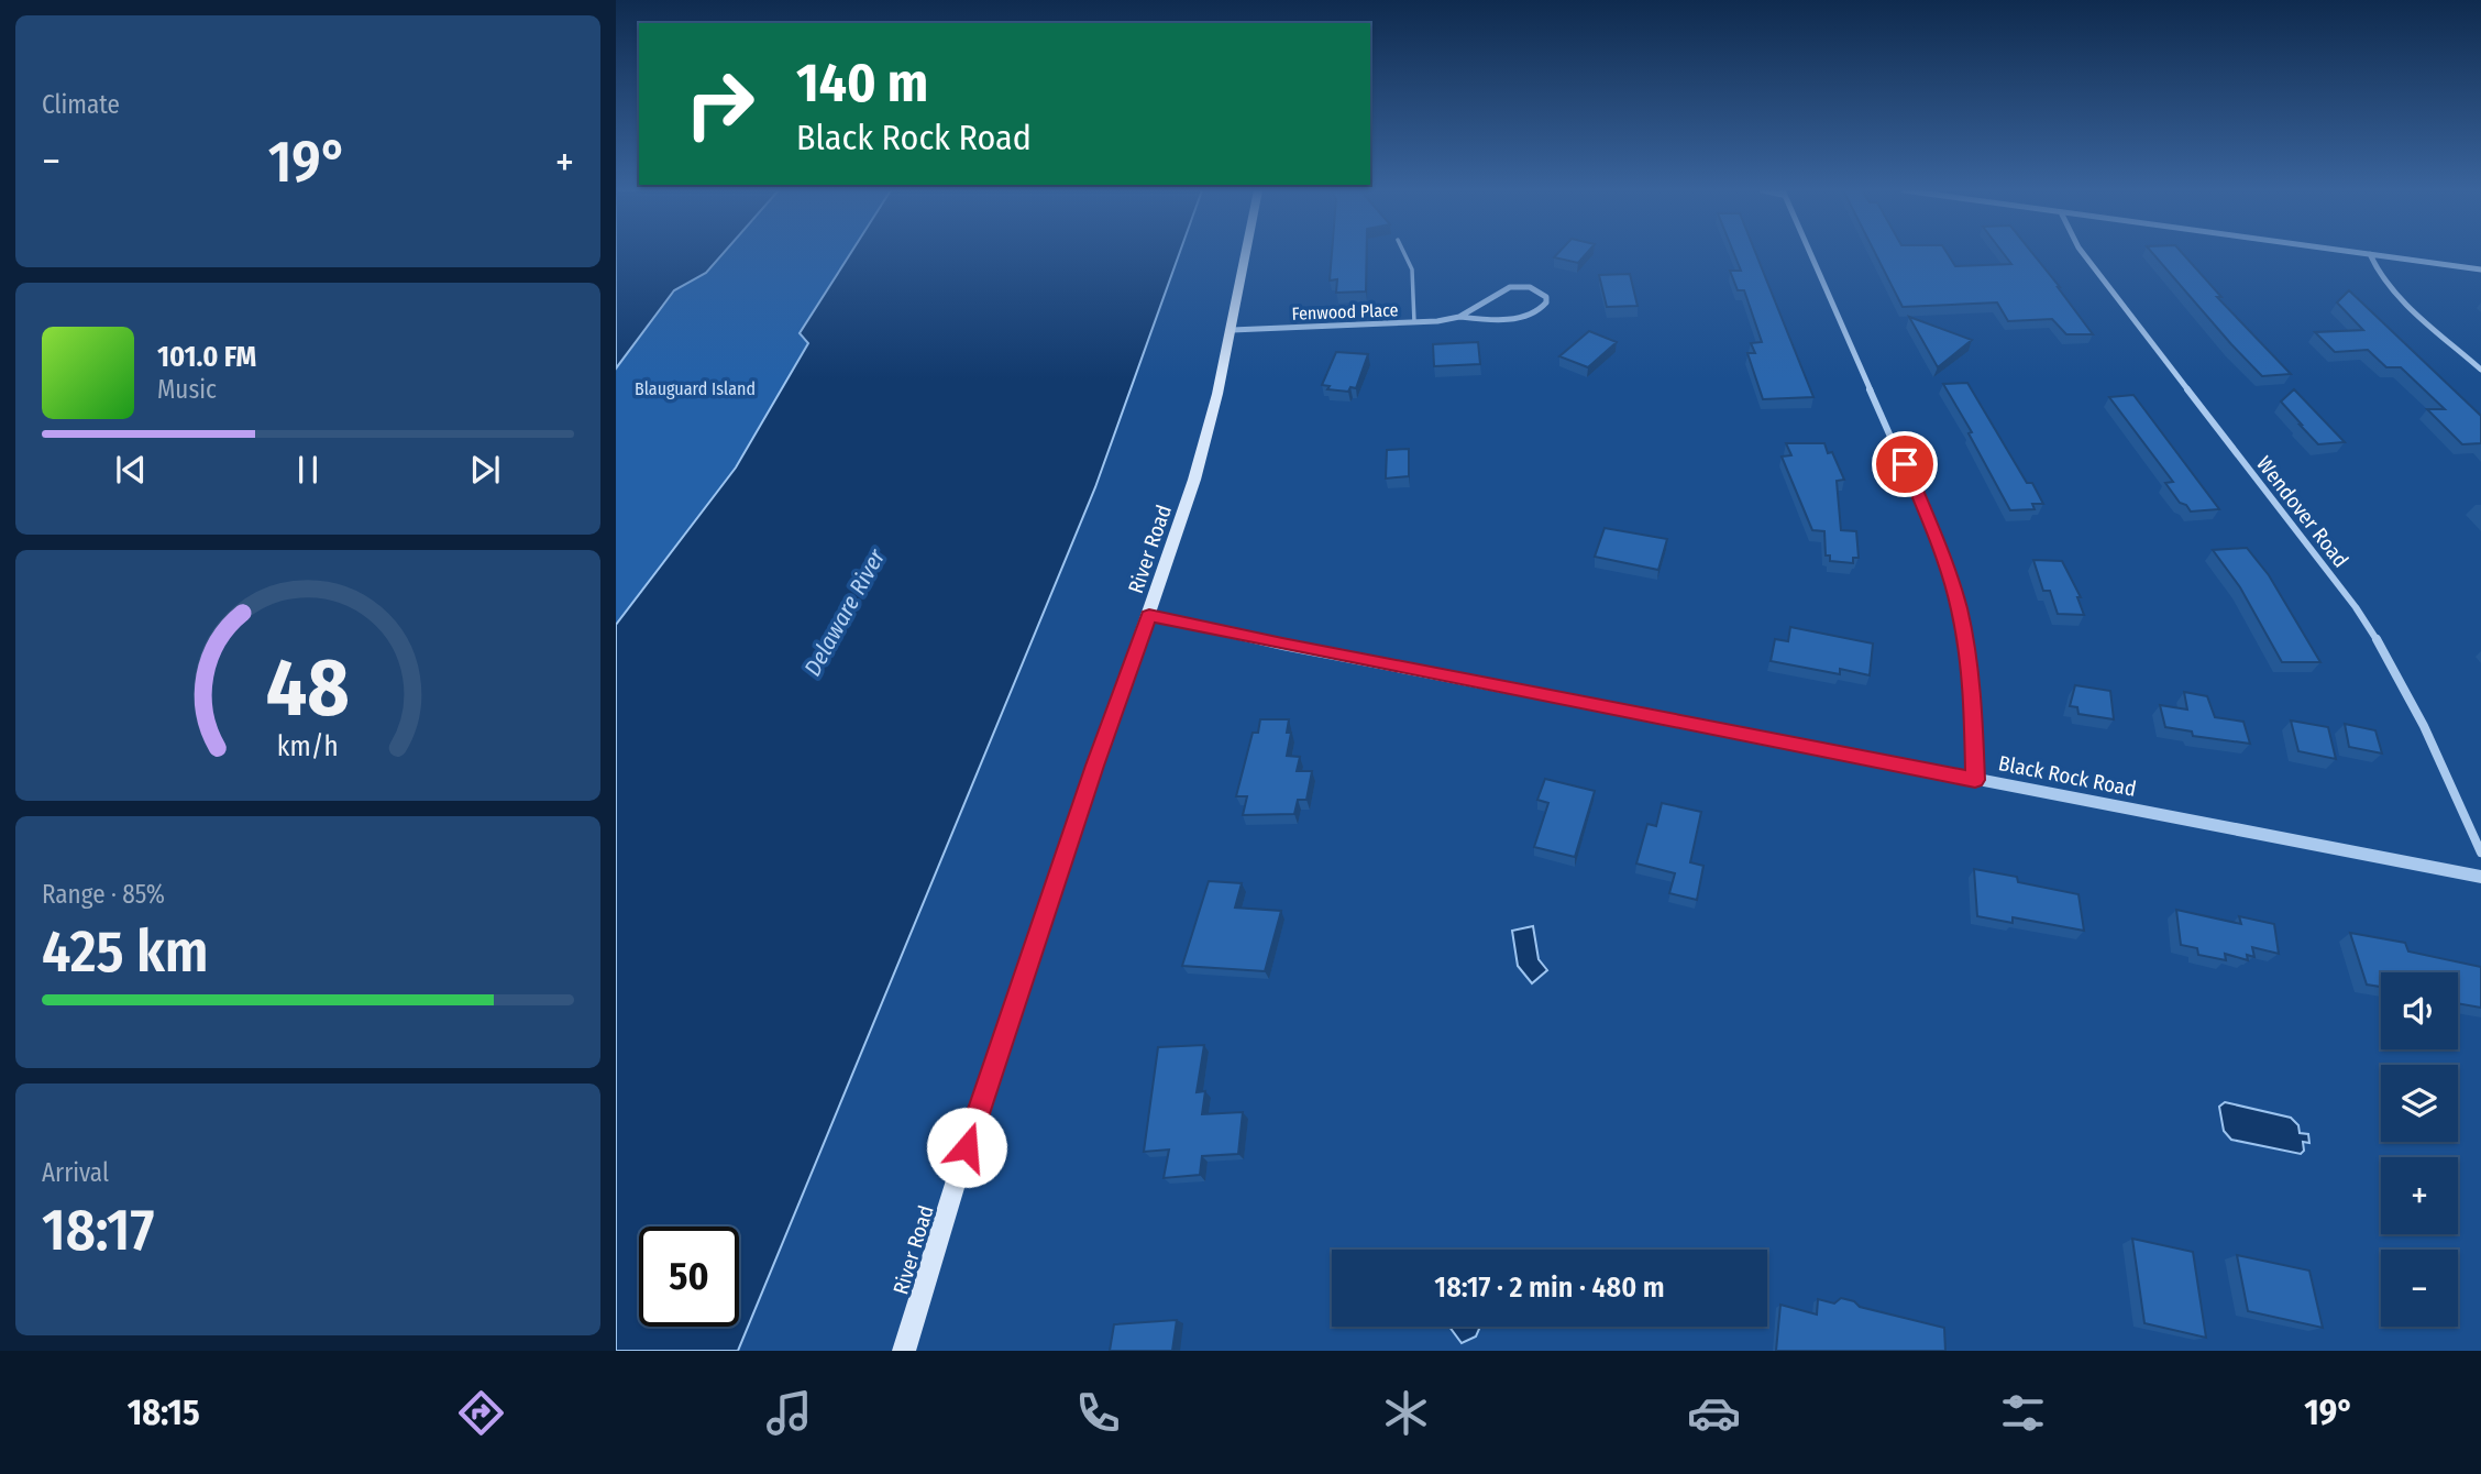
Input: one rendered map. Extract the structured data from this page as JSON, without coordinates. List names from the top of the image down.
{
  "streets": {
    "main road": ["River Road"],
    "street": ["Fenwood Place", "Wendover Road", "Black Rock Road"]
  },
  "crossings": [
    ["Fenwood Place", "River Road"],
    ["River Road", "Black Rock Road"]
  ],
  "water": ["Delaware River"],
  "parks": ["Blauguard Island"],
  "page": {
    "tile": [
      "Climate",
      ["Range · 85%", "425 km"],
      ["Arrival", "18:17"]
    ],
    "turn": ["140 m", "Black Rock Road"],
    "heat": ["−", "19°", "+"],
    "song": ["101.0 FM", "Music"],
    "map_buttons": ["+", "−"],
    "limit": "50",
    "trip": "18:17 · 2 min · 480 m",
    "tabs": ["18:15", "19°"],
    "gauge": ["48", "km/h"]
  }
}
